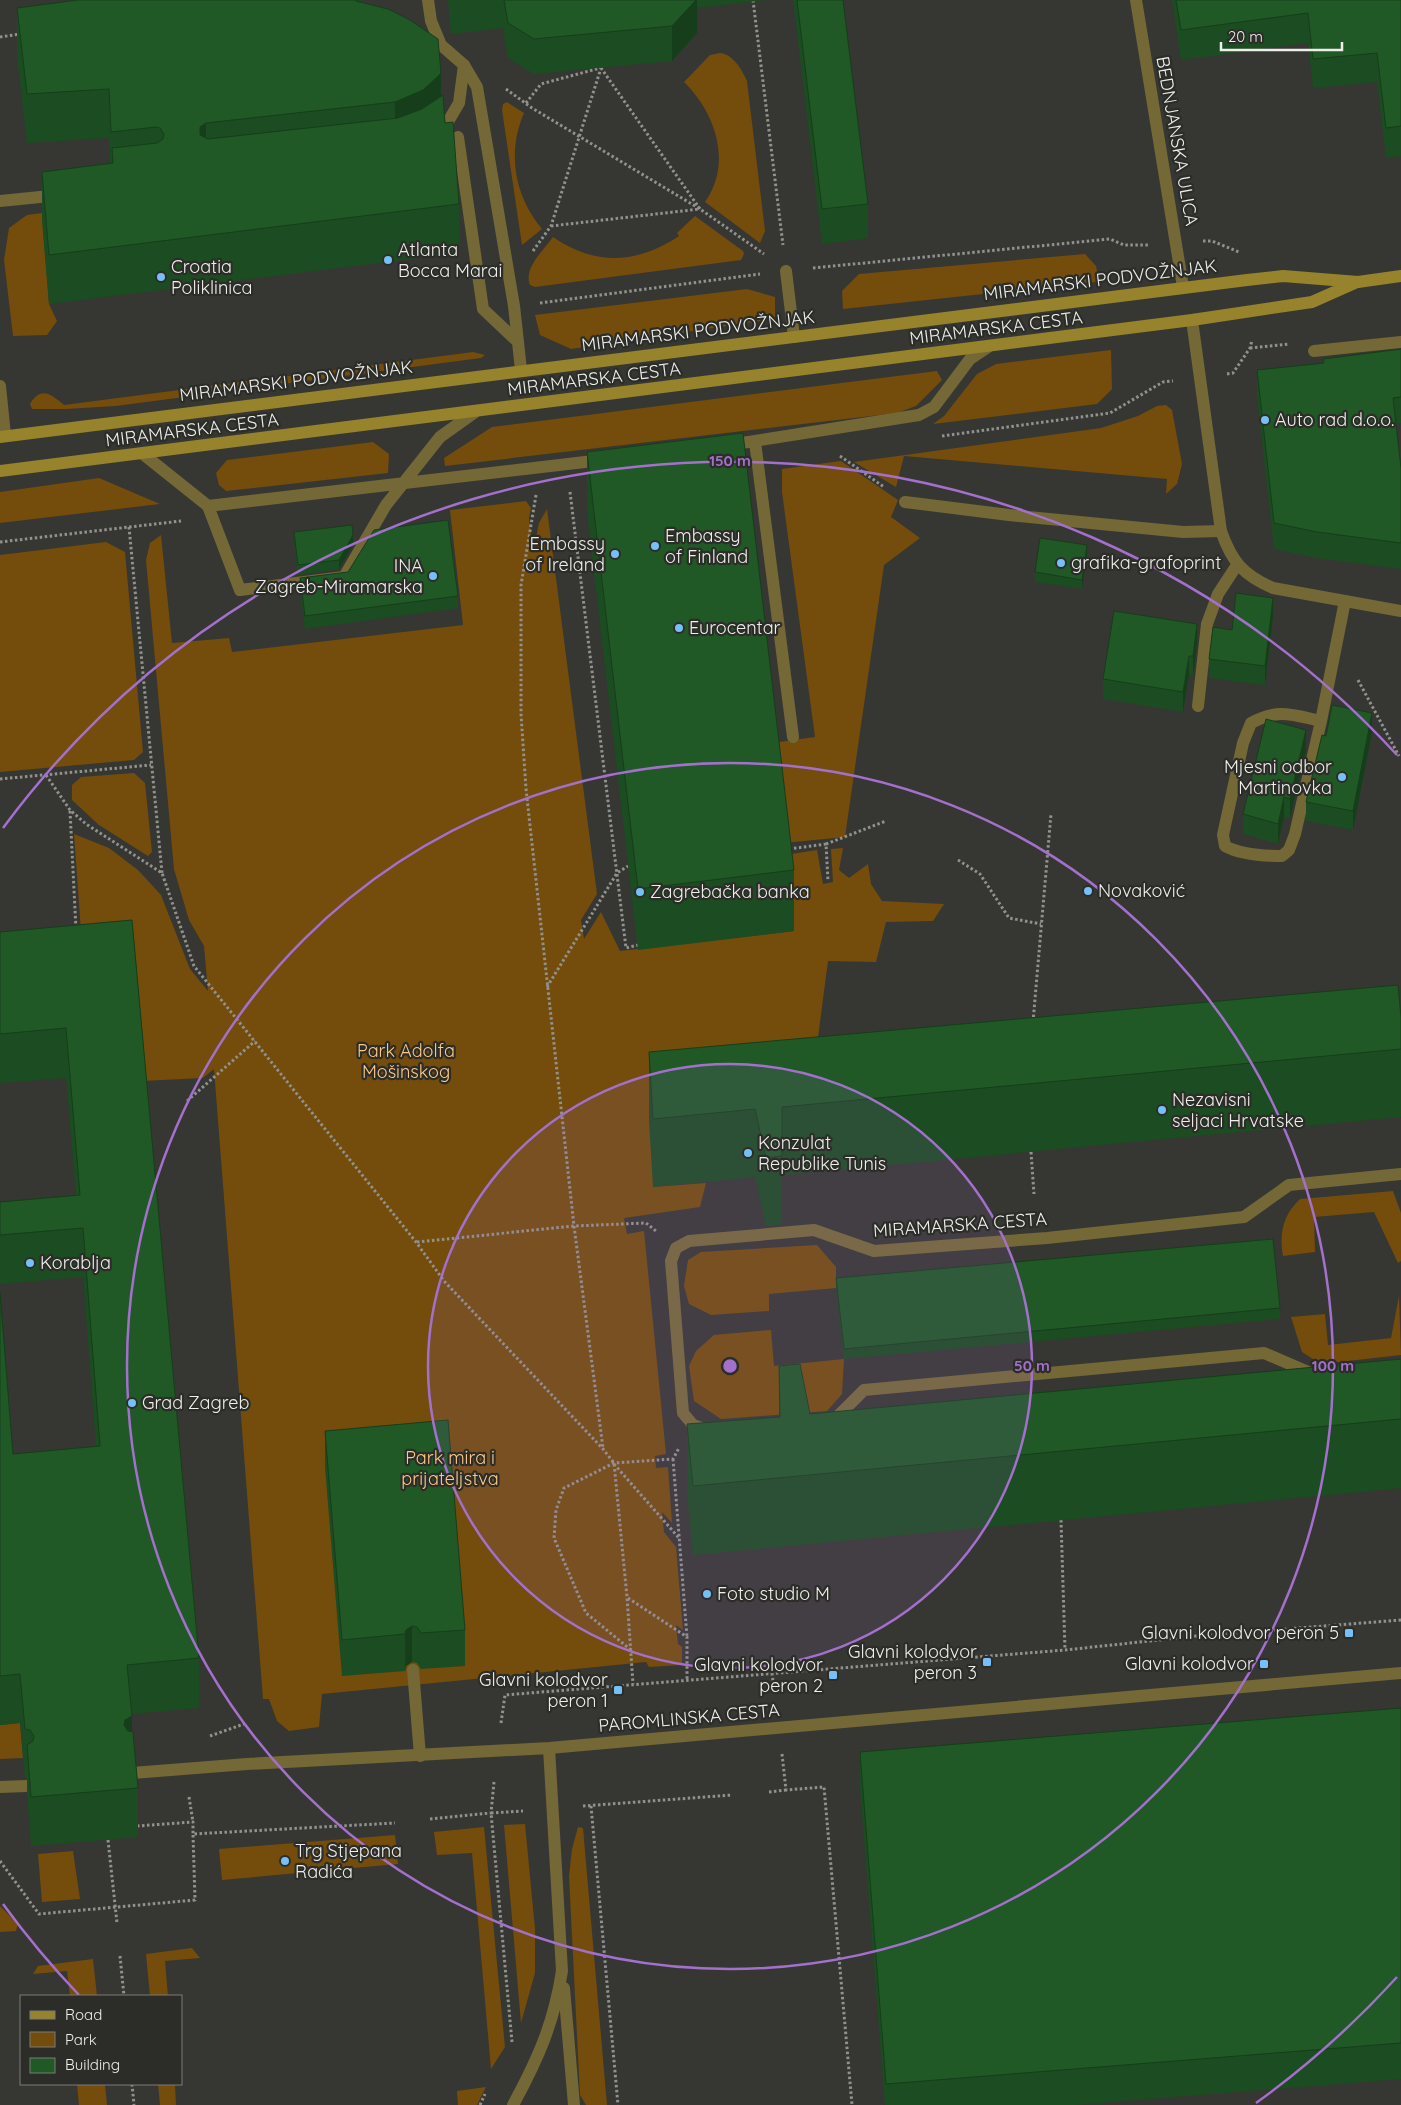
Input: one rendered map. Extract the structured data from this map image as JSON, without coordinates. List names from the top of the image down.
{
  "streets": {
    "street": [
      "BEDNJANSKA ULICA",
      "MIRAMARSKI PODVOŽNJAK",
      "MIRAMARSKA CESTA",
      "PAROMLINSKA CESTA"
    ]
  },
  "crossings": [
    ["BEDNJANSKA ULICA", "MIRAMARSKI PODVOŽNJAK"],
    ["MIRAMARSKI PODVOŽNJAK", "MIRAMARSKA CESTA"]
  ],
  "parks": ["Park Adolfa Mošinskog", "Park mira i prijateljstva"],
  "places": {
    "other": [
      "Atlanta Bocca Marai",
      "Croatia Poliklinica",
      "Auto rad d.o.o.",
      "Embassy of Finland",
      "Embassy of Ireland",
      "grafika-grafoprint",
      "INA Zagreb-Miramarska",
      "Eurocentar",
      "Mjesni odbor Martinovka",
      "Novaković",
      "Zagrebačka banka",
      "Nezavisni seljaci Hrvatske",
      "Konzulat Republike Tunis",
      "Korablja",
      "Grad Zagreb",
      "Foto studio M",
      "Trg Stjepana Radića"
    ],
    "transit": [
      "Glavni kolodvor peron 5",
      "Glavni kolodvor peron 3",
      "Glavni kolodvor",
      "Glavni kolodvor peron 2",
      "Glavni kolodvor peron 1"
    ]
  },
  "legend": ["Road", "Park", "Building"],
  "scale_bar": "20 m",
  "rings": ["150 m", "50 m", "100 m"]
}
